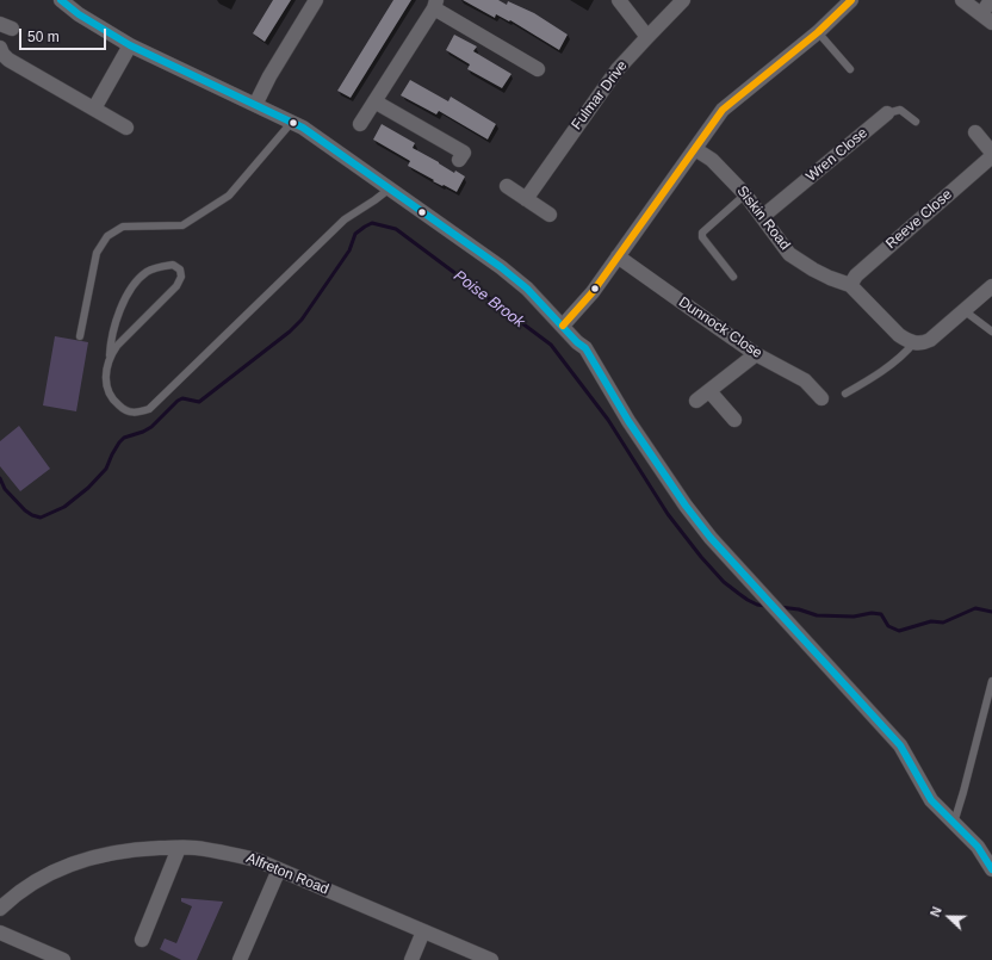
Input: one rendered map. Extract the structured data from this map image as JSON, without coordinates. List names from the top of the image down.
{
  "streets": {
    "street": [
      "Fulmar Drive",
      "Wren Close",
      "Siskin Road",
      "Reeve Close",
      "Dunnock Close",
      "Alfreton Road"
    ]
  },
  "crossings": [
    ["Wren Close", "Siskin Road"],
    ["Siskin Road", "Reeve Close"]
  ],
  "water": ["Poise Brook"],
  "scale_bar": "50 m",
  "north": "left"
}
